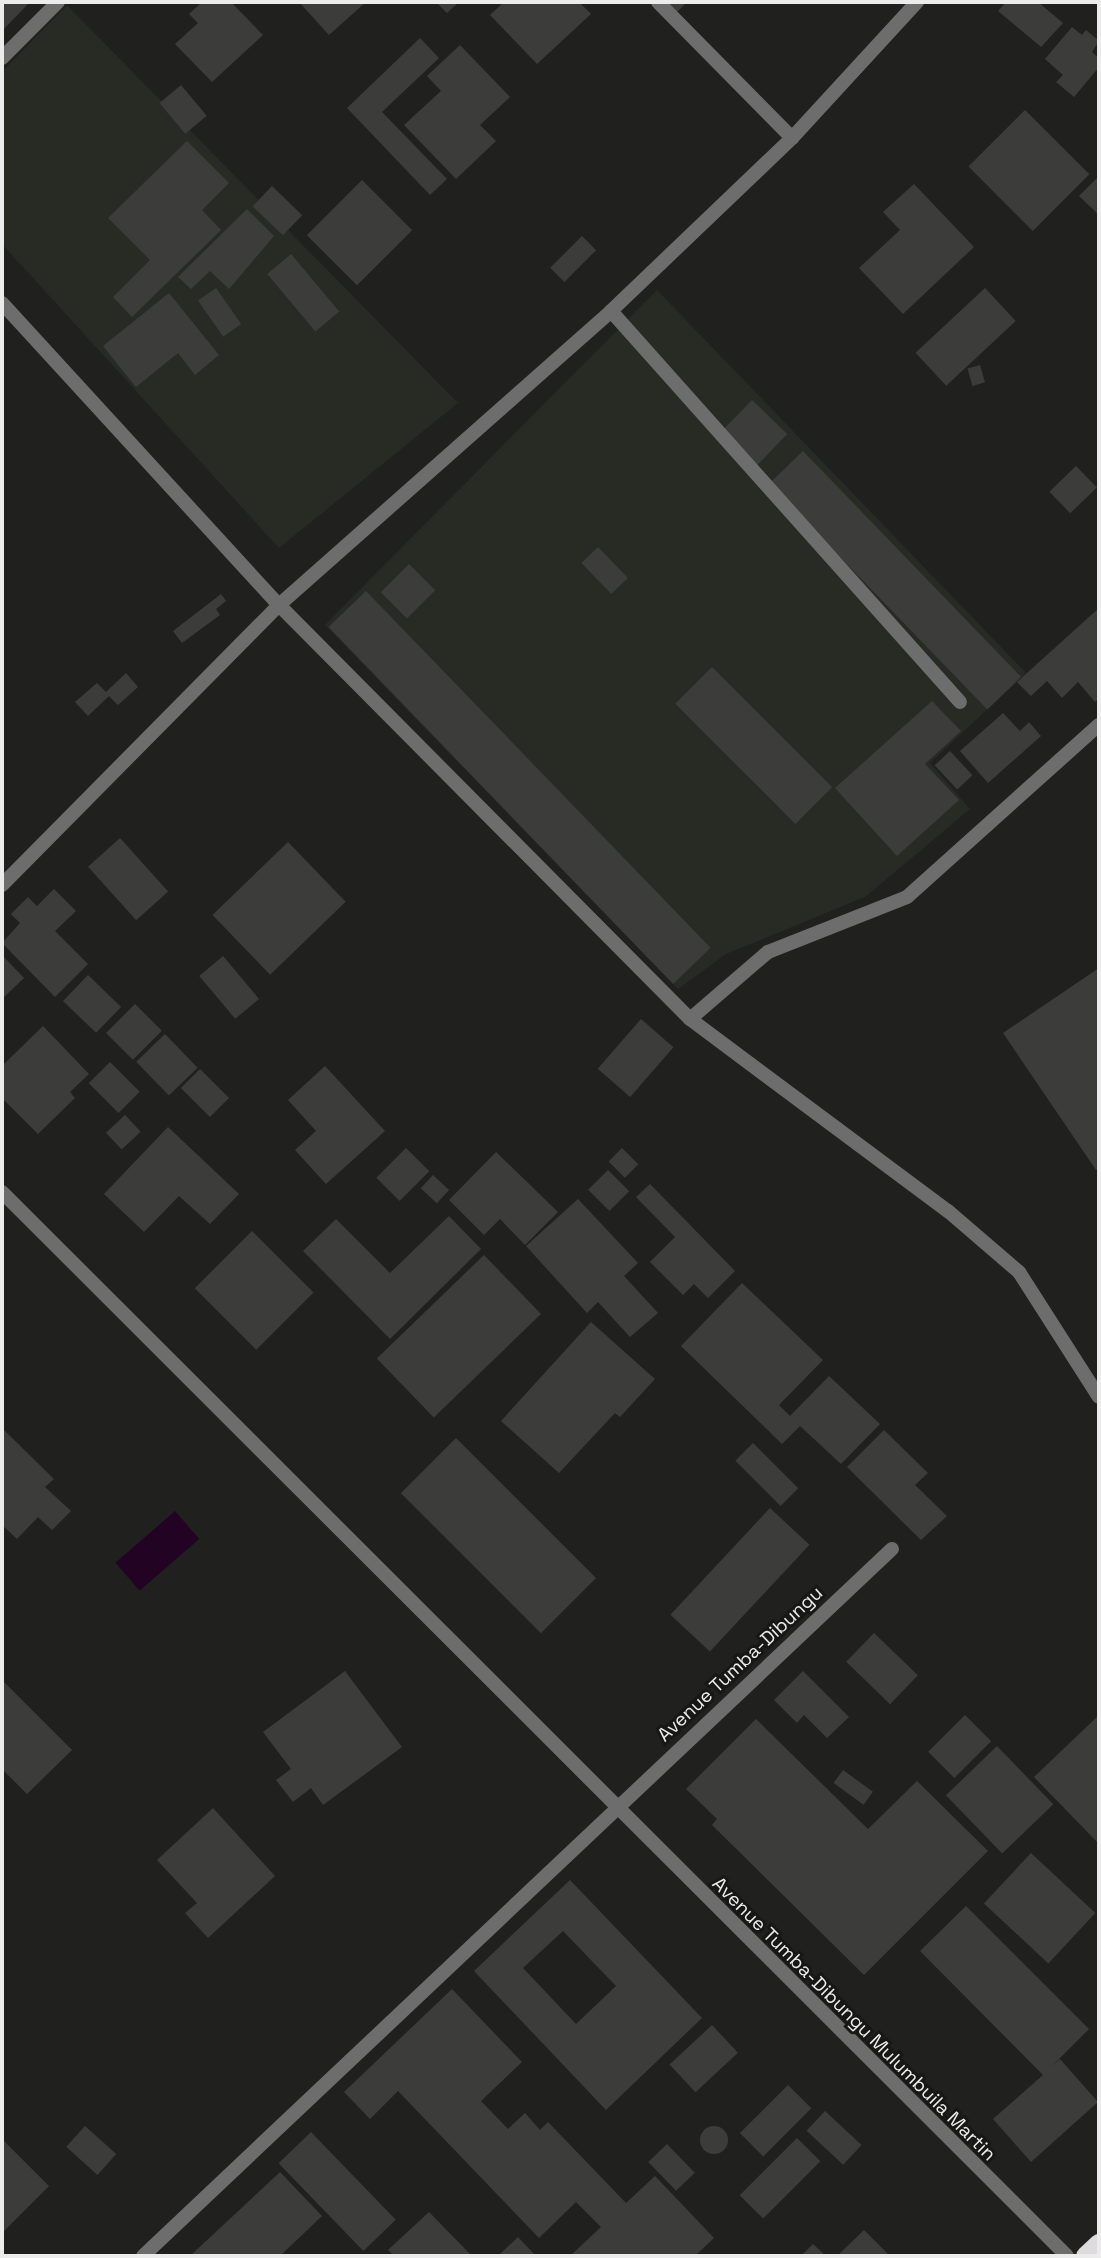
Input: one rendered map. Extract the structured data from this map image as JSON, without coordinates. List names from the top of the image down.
{
  "streets": {
    "street": ["Avenue Tumba-Dibungu", "Avenue Tumba-Dibungu Mulumbuila Martin"]
  },
  "crossings": [
    ["Avenue Tumba-Dibungu", "Avenue Tumba-Dibungu Mulumbuila Martin"]
  ]
}
